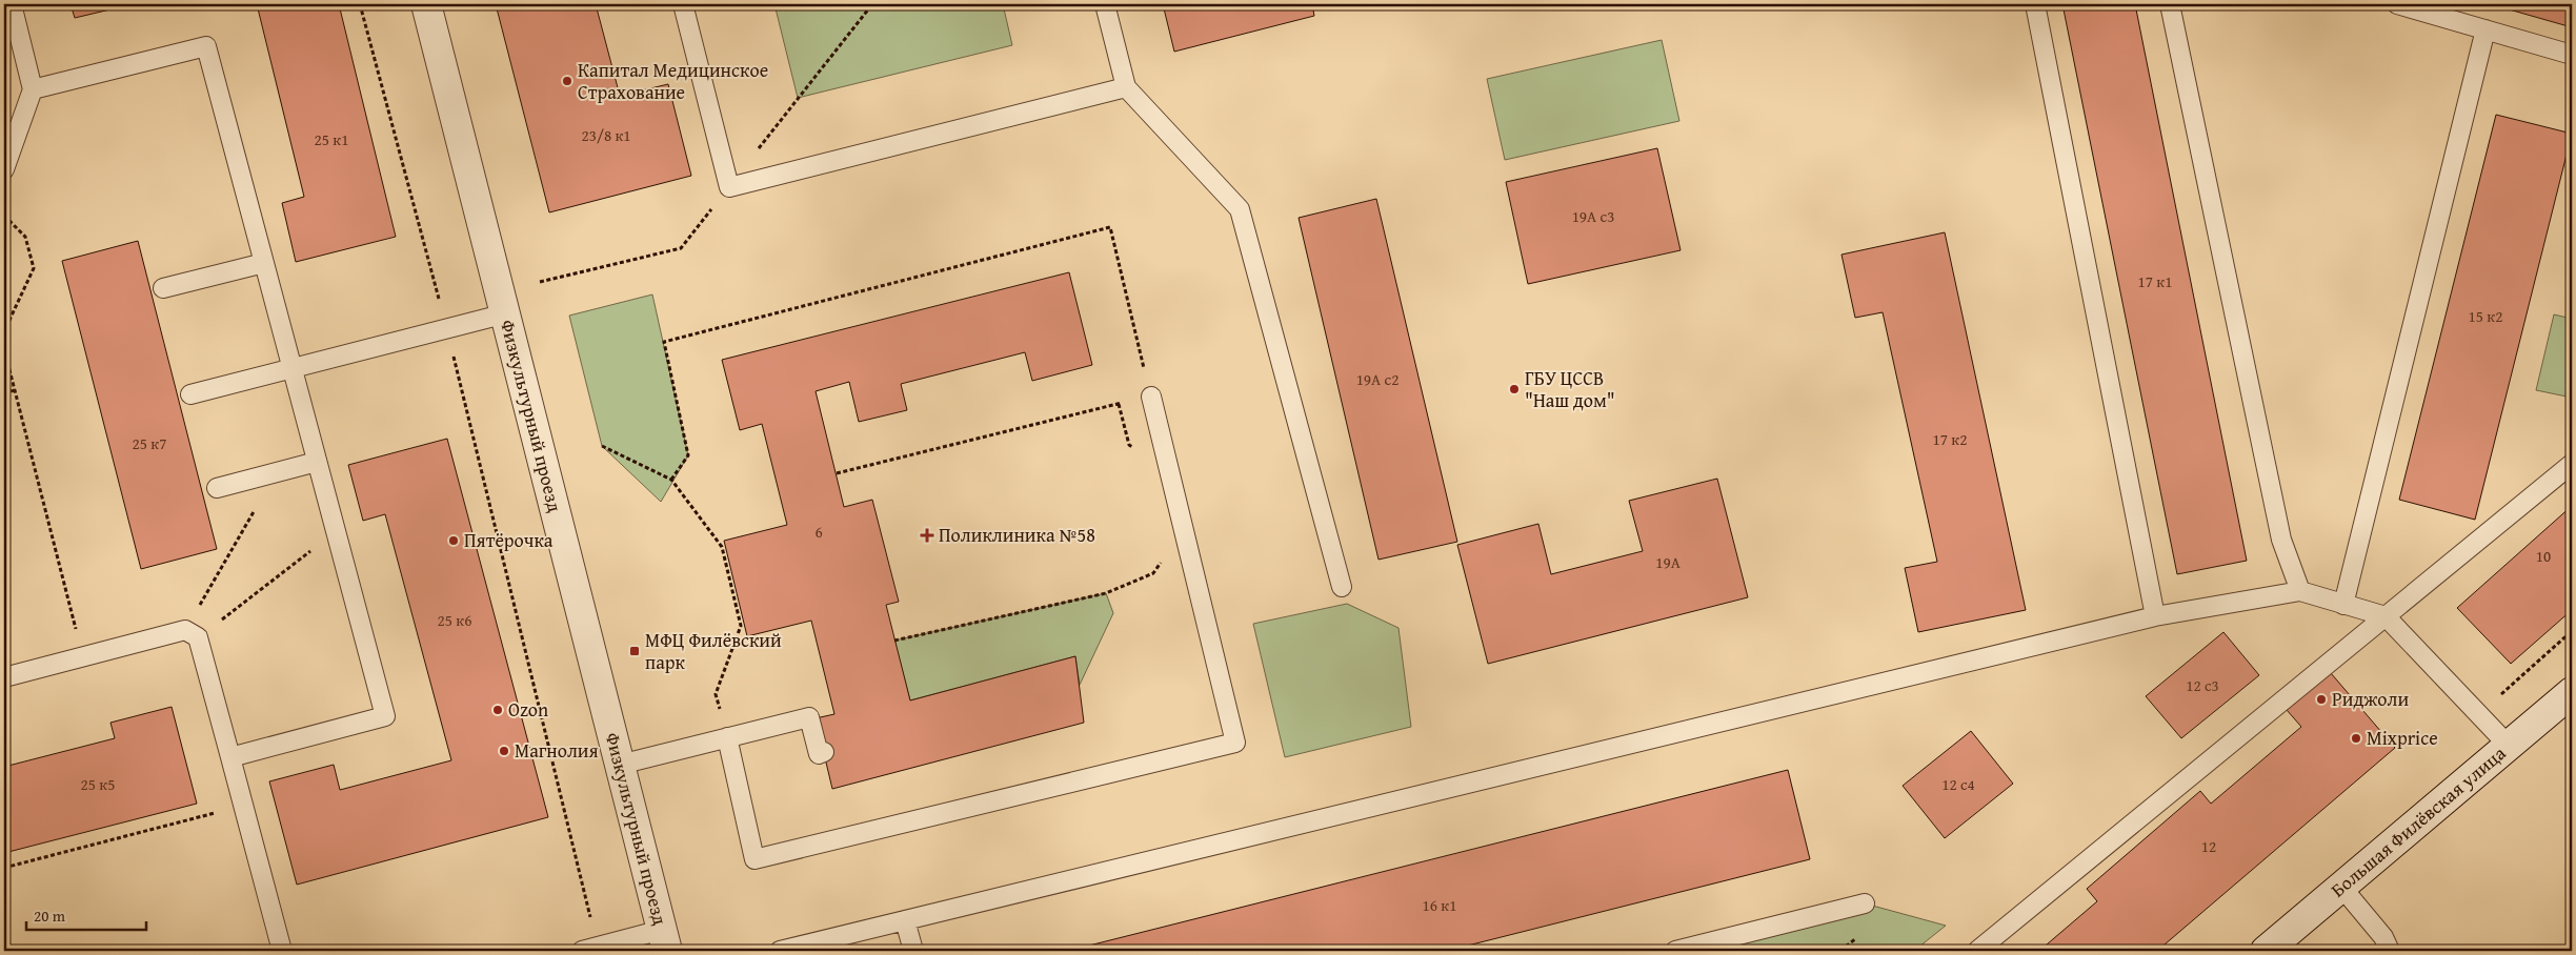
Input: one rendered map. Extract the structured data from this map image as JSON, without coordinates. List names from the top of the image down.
{
  "streets": {
    "street": ["Физкультурный проезд", "Большая Филёвская улица"]
  },
  "places": {
    "other": [
      "Капитал Медицинское Страхование",
      "ГБУ ЦССВ \"Наш дом\"",
      "Пятёрочка",
      "Риджоли",
      "Ozon",
      "Mixprice",
      "Магнолия"
    ],
    "health": ["Поликлиника №58"],
    "transit": ["МФЦ Филёвский парк"]
  },
  "house_numbers": [
    "23/8 к1",
    "25 к1",
    "19А с3",
    "17 к1",
    "15 к2",
    "19А с2",
    "17 к2",
    "25 к7",
    "6",
    "10",
    "19А",
    "25 к6",
    "12 с3",
    "25 к5",
    "12 с4",
    "12",
    "16 к1"
  ],
  "scale_bar": "20 m"
}
